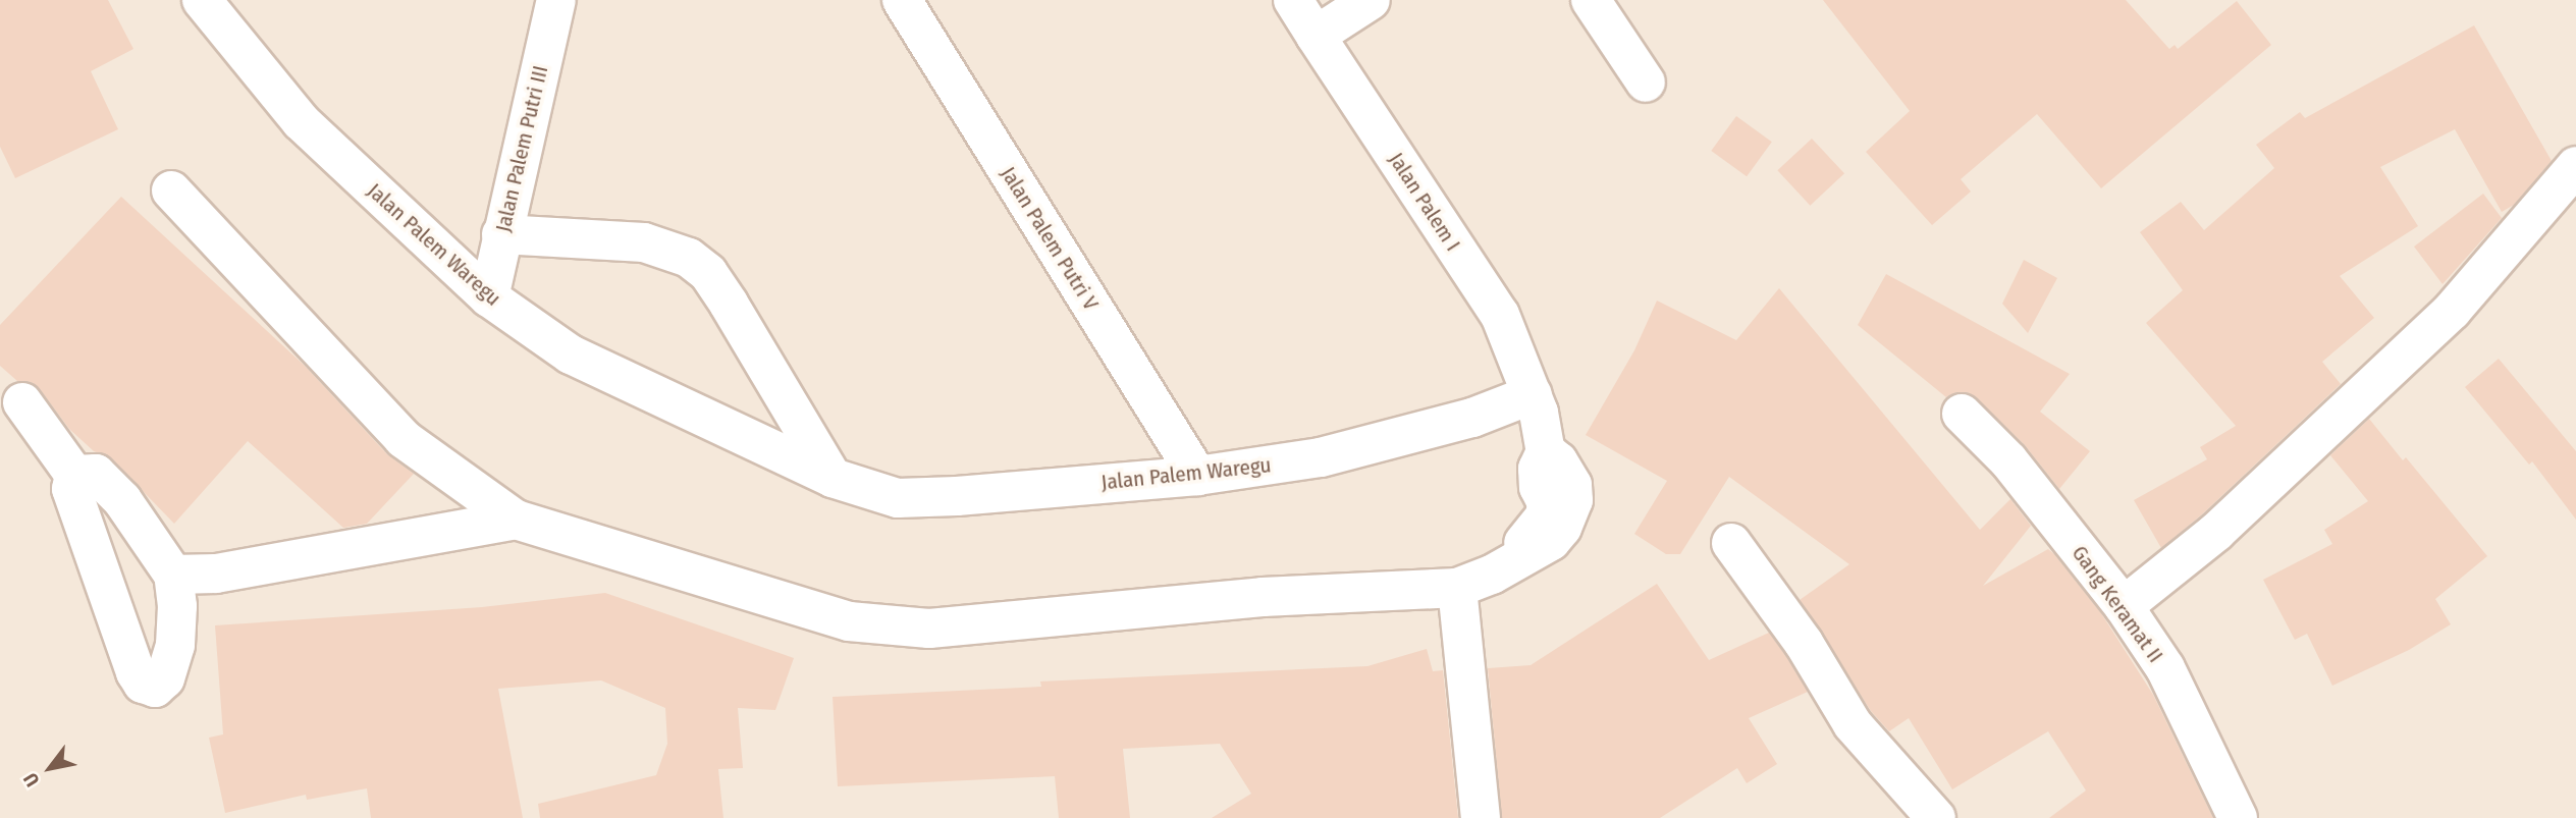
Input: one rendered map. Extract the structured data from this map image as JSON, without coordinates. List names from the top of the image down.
{
  "streets": {
    "street": [
      "Jalan Palem Putri III",
      "Jalan Palem I",
      "Jalan Palem Putri V",
      "Jalan Palem Waregu",
      "Gang Keramat II"
    ]
  },
  "crossings": [
    ["Jalan Palem Putri III", "Jalan Palem Waregu"],
    ["Jalan Palem I", "Jalan Palem Waregu"],
    ["Jalan Palem Putri V", "Jalan Palem Waregu"]
  ],
  "north": "bottom left"
}
